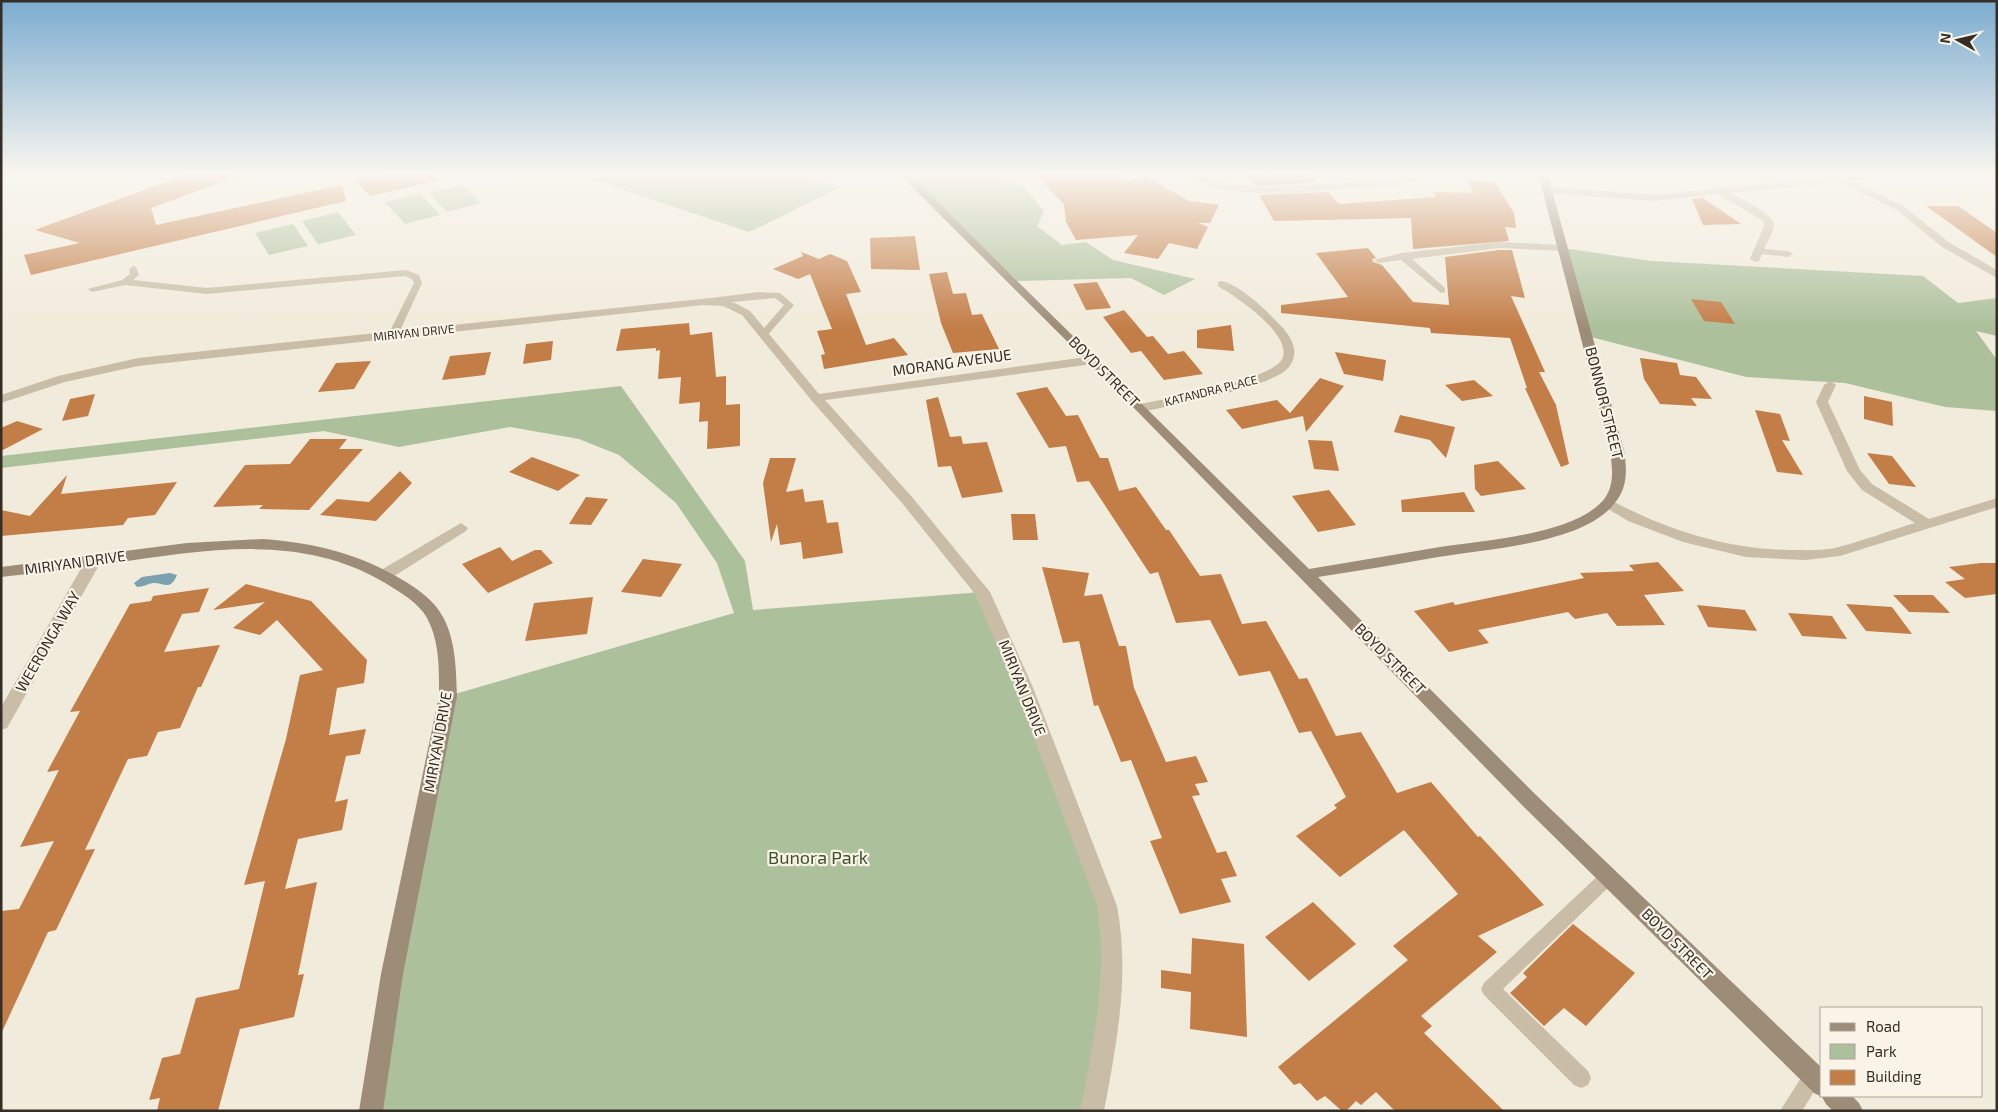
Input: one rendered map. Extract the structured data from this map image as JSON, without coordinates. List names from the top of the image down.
{
  "streets": {
    "street": [
      "MIRIYAN DRIVE",
      "MORANG AVENUE",
      "BOYD STREET",
      "KATANDRA PLACE",
      "BONNOR STREET",
      "WEERONGA WAY"
    ]
  },
  "crossings": [
    ["MIRIYAN DRIVE", "MORANG AVENUE"],
    ["MIRIYAN DRIVE", "WEERONGA WAY"],
    ["MORANG AVENUE", "BOYD STREET"],
    ["BOYD STREET", "KATANDRA PLACE"],
    ["BOYD STREET", "BONNOR STREET"]
  ],
  "parks": ["Bunora Park"],
  "legend": ["Road", "Park", "Building"],
  "north": "left"
}
